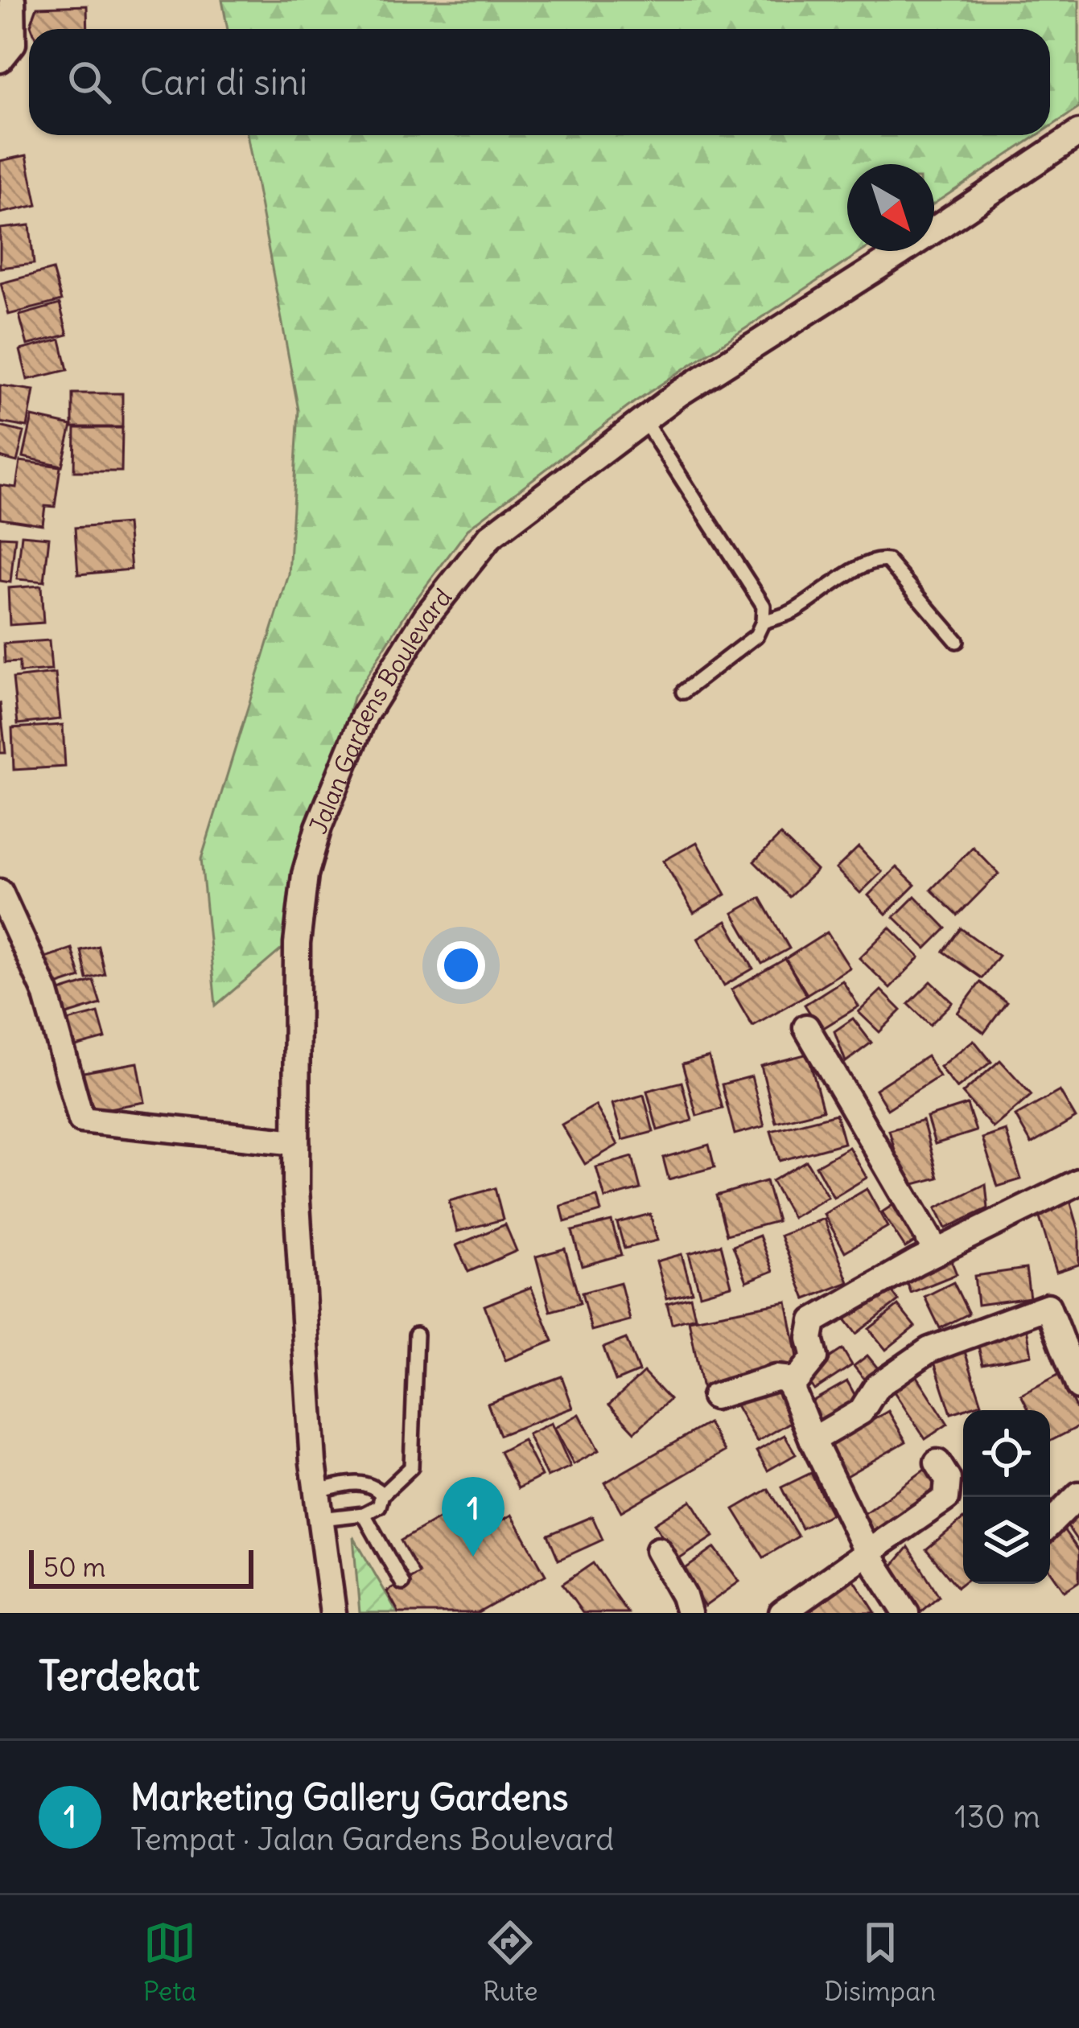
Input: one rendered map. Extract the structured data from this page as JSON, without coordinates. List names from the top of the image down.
{
  "streets": {
    "street": ["Jalan Gardens Boulevard"]
  },
  "scale_bar": "50 m",
  "north": "bottom right",
  "page": {
    "search": "Cari di sini",
    "pins": "1",
    "scale": "50 m",
    "heading": "Terdekat",
    "list": [
      {
        "mark": "1",
        "name": "Marketing Gallery Gardens",
        "note": "Tempat · Jalan Gardens Boulevard",
        "value": "130 m"
      }
    ],
    "nav": ["Peta", "Rute", "Disimpan"]
  }
}
